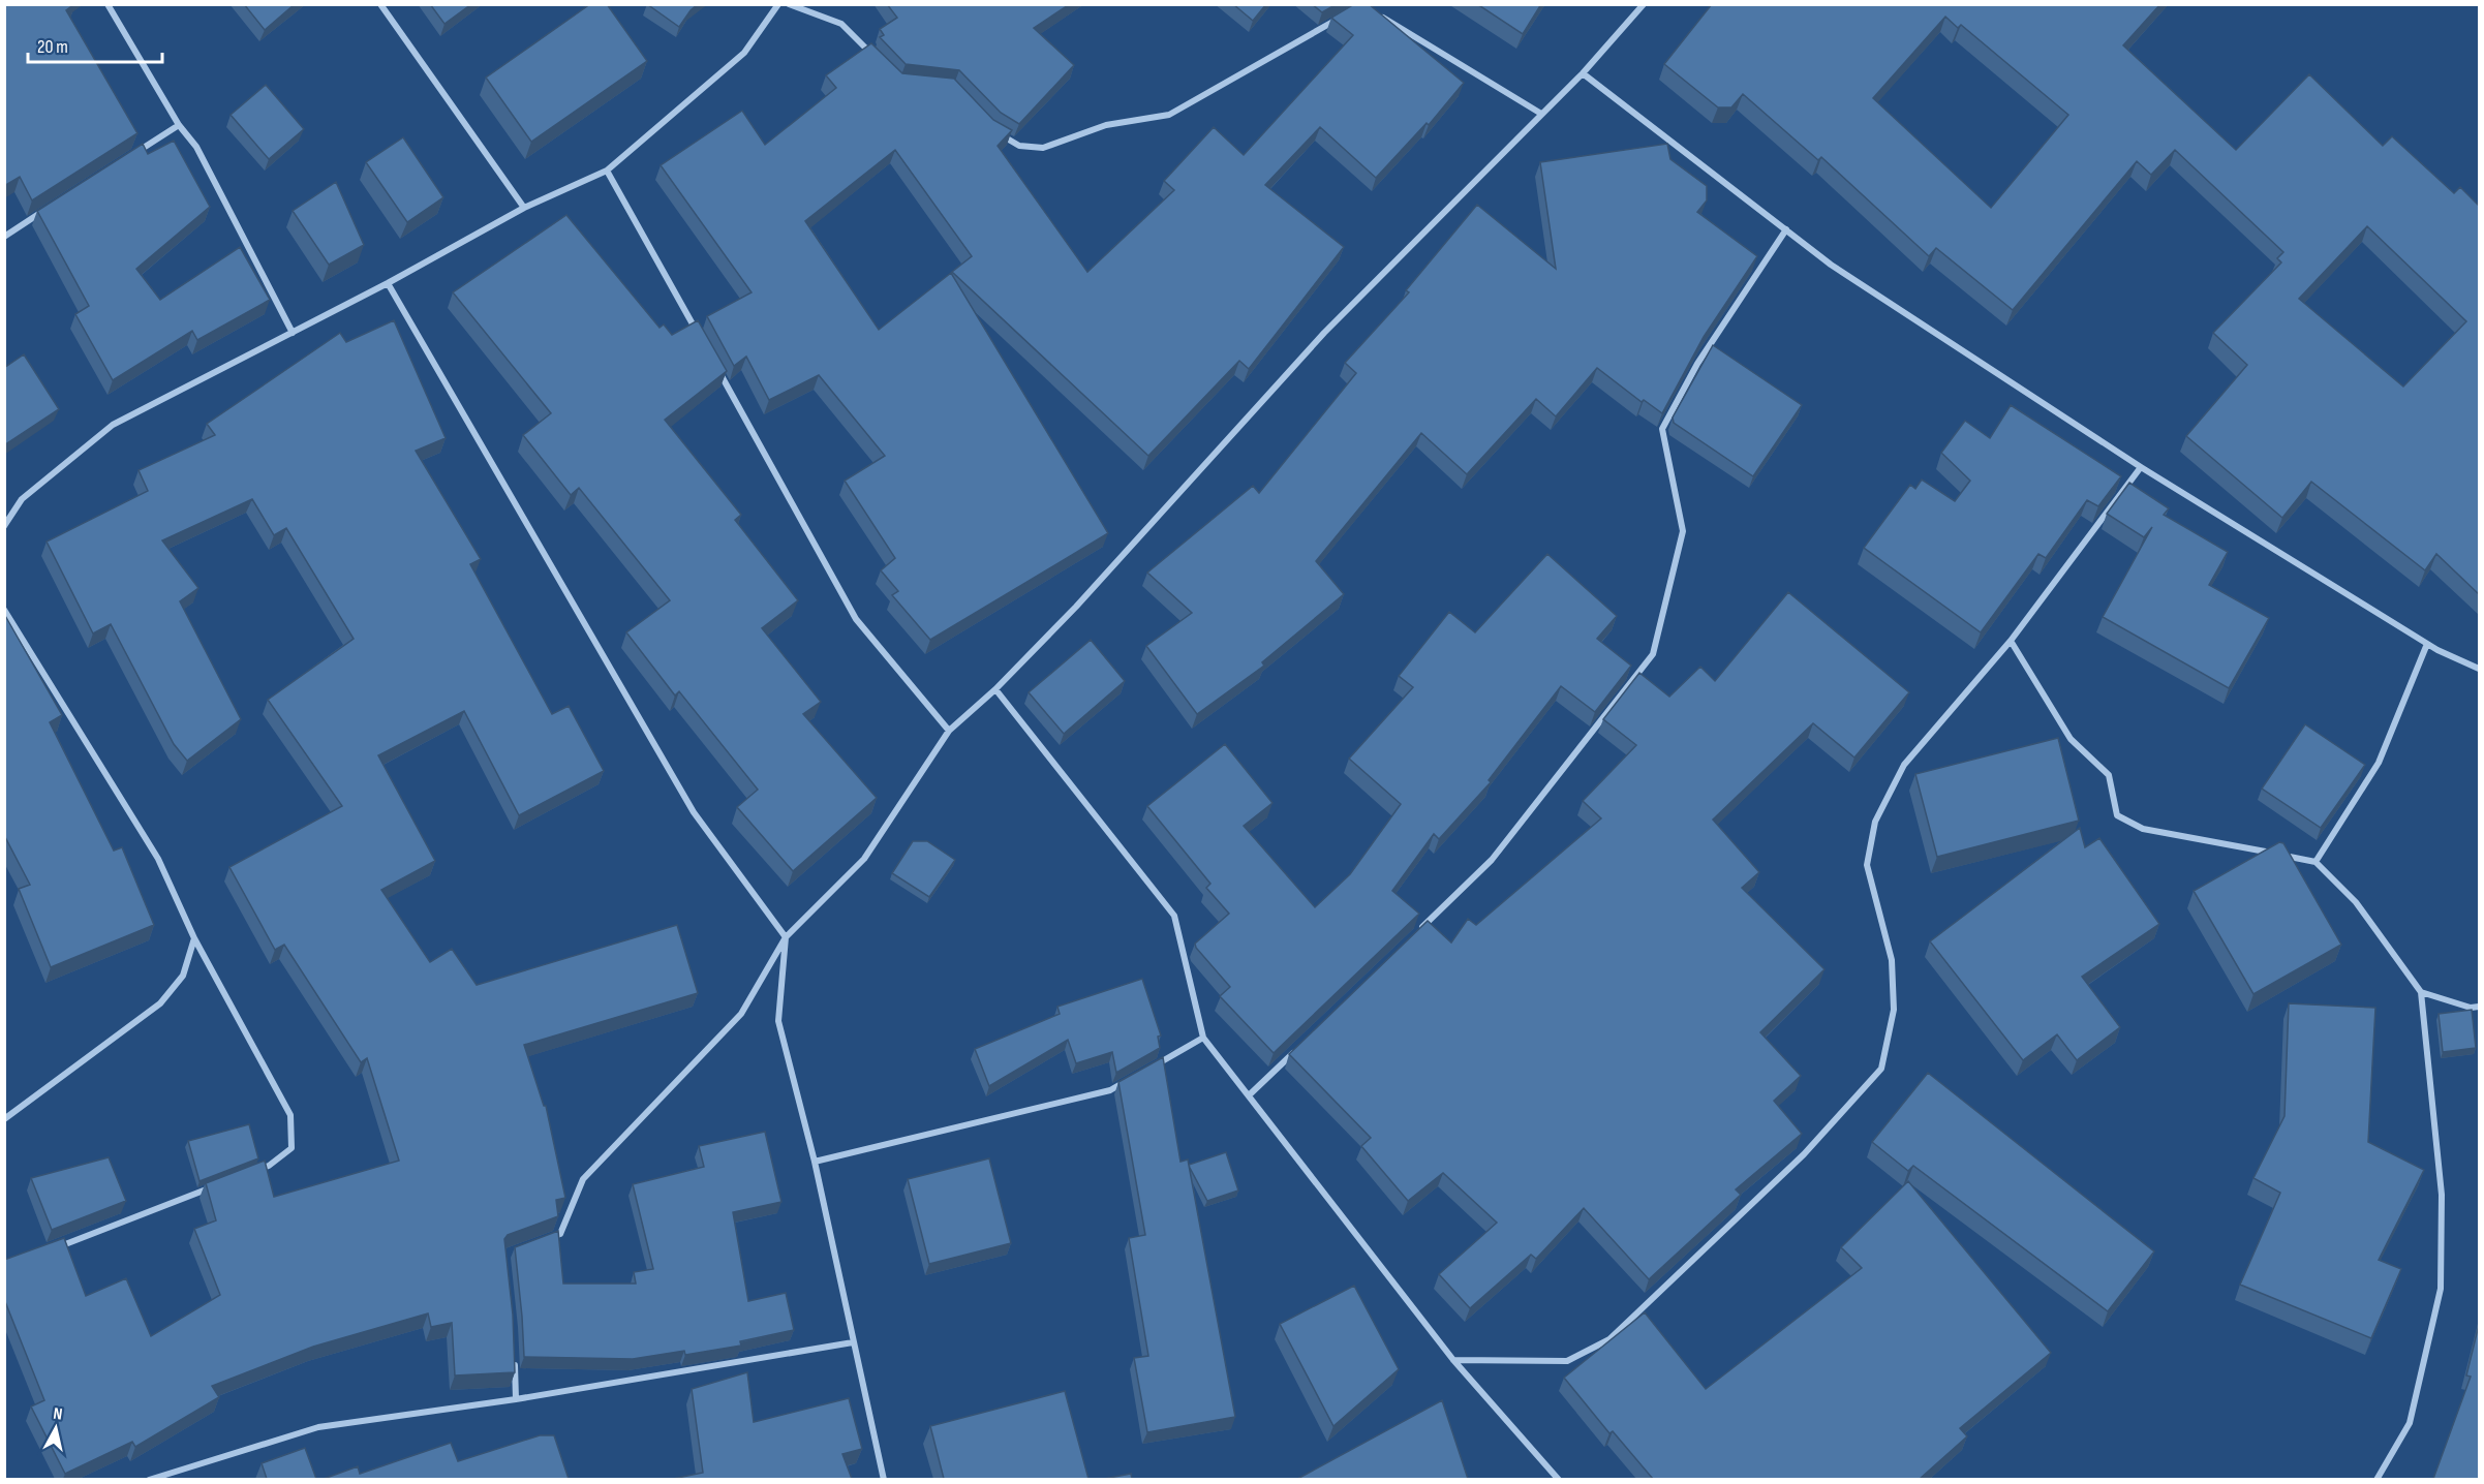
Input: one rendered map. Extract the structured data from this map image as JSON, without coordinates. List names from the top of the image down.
{
  "scale_bar": "20 m",
  "north": "top"
}
